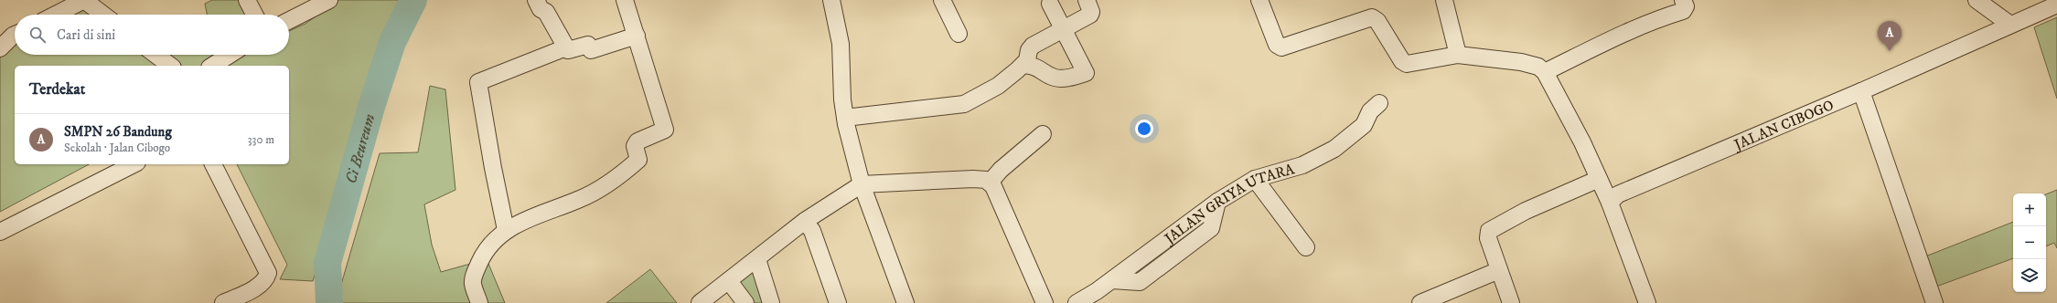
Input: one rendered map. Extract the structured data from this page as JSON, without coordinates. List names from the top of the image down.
{
  "streets": {
    "street": ["JALAN CIBOGO", "JALAN GRIYA UTARA"]
  },
  "water": ["Ci Beureum"],
  "page": {
    "search": "Cari di sini",
    "pins": "A",
    "heading": "Terdekat",
    "list": [
      {
        "mark": "A",
        "name": "SMPN 26 Bandung",
        "note": "Sekolah · Jalan Cibogo",
        "value": "330 m"
      }
    ],
    "map_buttons": ["+", "−"]
  }
}
